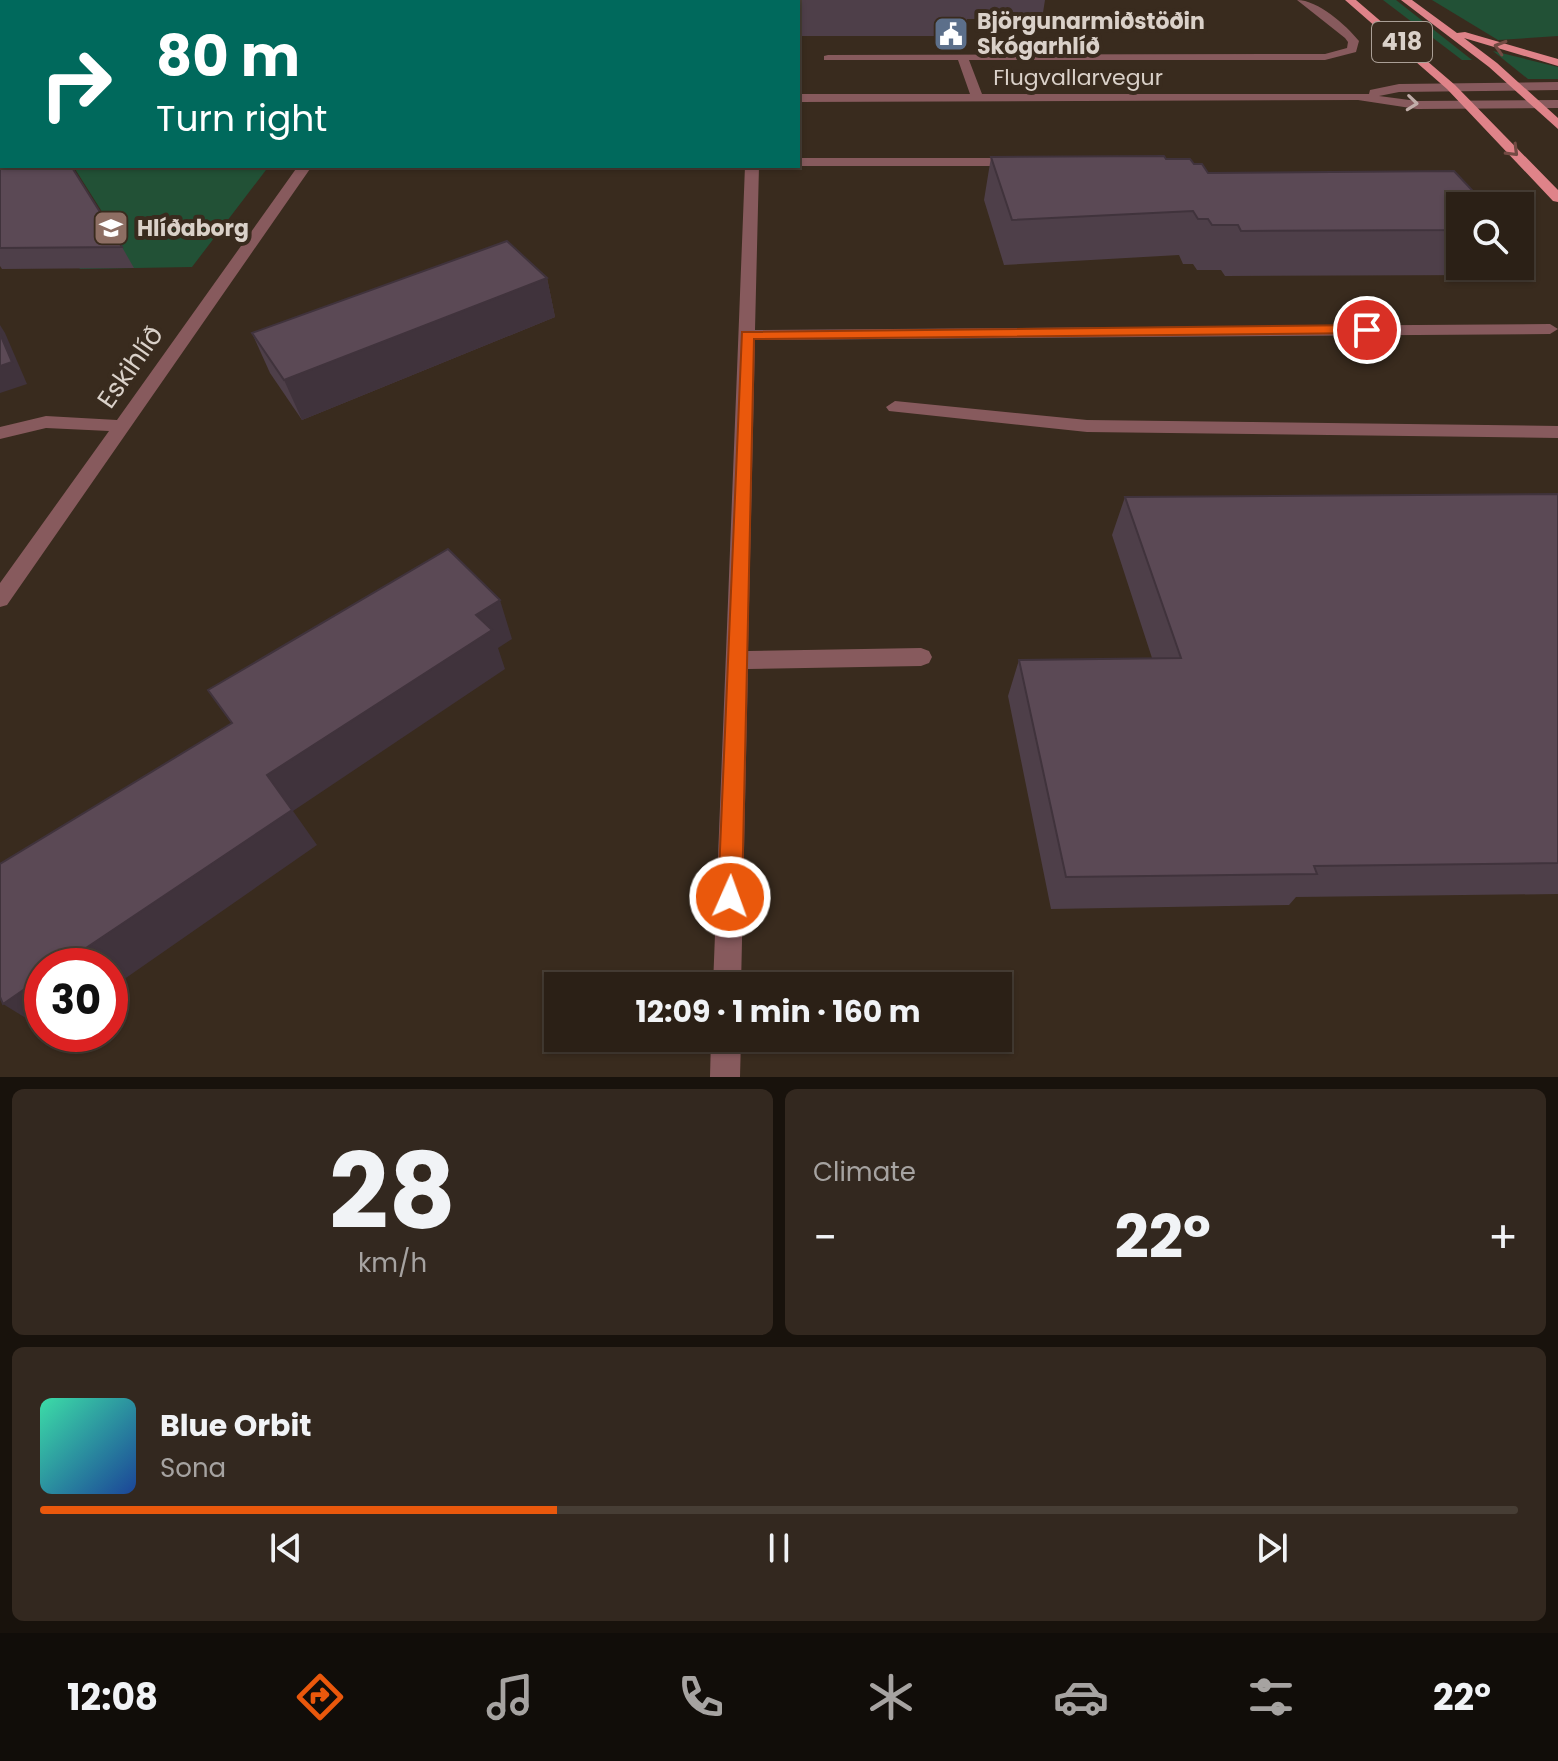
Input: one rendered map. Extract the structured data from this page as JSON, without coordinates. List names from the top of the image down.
{
  "streets": {
    "main road": ["418"],
    "street": ["Flugvallarvegur", "Eskihlíð"]
  },
  "crossings": [
    ["418", "Flugvallarvegur"]
  ],
  "places": {
    "public building": ["Björgunarmiðstöðin Skógarhlíð"],
    "school or university": ["Hlíðaborg"]
  },
  "page": {
    "turn": ["80 m", "Turn right"],
    "limit": "30",
    "trip": "12:09 · 1 min · 160 m",
    "tile": [
      ["28", "km/h"],
      "Climate"
    ],
    "heat": ["−", "22°", "+"],
    "song": ["Blue Orbit", "Sona"],
    "tabs": ["12:08", "22°"]
  }
}
